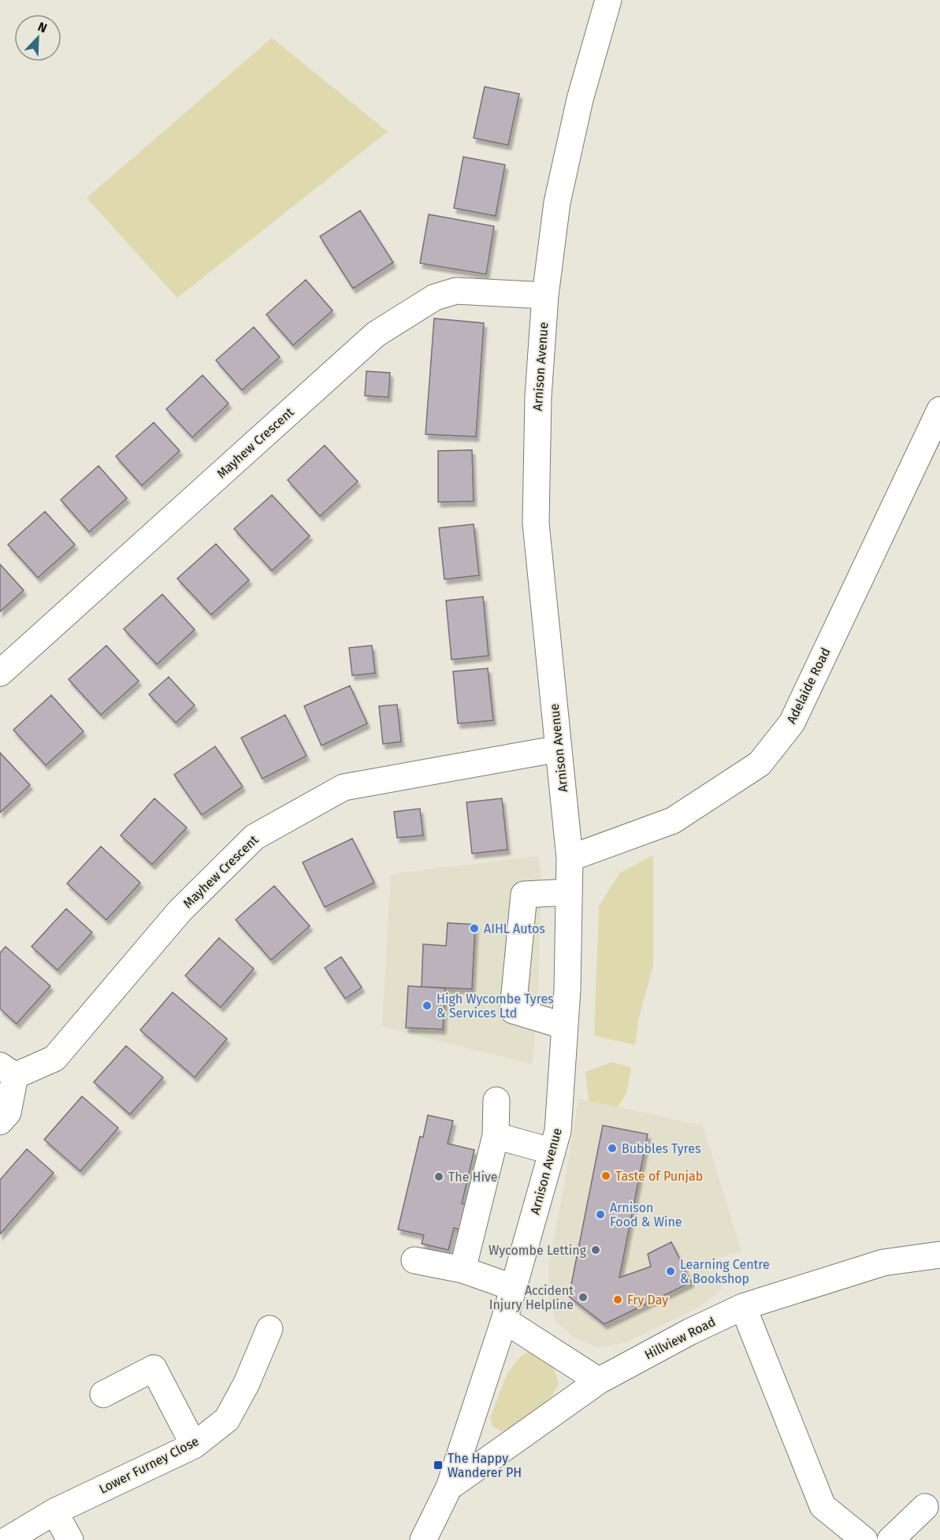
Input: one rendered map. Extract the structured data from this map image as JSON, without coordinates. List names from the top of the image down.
{
  "streets": {
    "street": [
      "Arnison Avenue",
      "Mayhew Crescent",
      "Adelaide Road",
      "Hillview Road",
      "Lower Furney Close"
    ]
  },
  "crossings": [
    ["Arnison Avenue", "Mayhew Crescent"],
    ["Arnison Avenue", "Adelaide Road"],
    ["Arnison Avenue", "Hillview Road"]
  ],
  "places": {
    "other": [
      "AIHL Autos",
      "High Wycombe Tyres & Services Ltd",
      "Bubbles Tyres",
      "Taste of Punjab",
      "The Hive",
      "Arnison Food & Wine",
      "Wycombe Letting",
      "Learning Centre & Bookshop",
      "Accident Injury Helpline",
      "Fry Day"
    ],
    "transit": ["The Happy Wanderer PH"]
  },
  "north": "top right"
}
